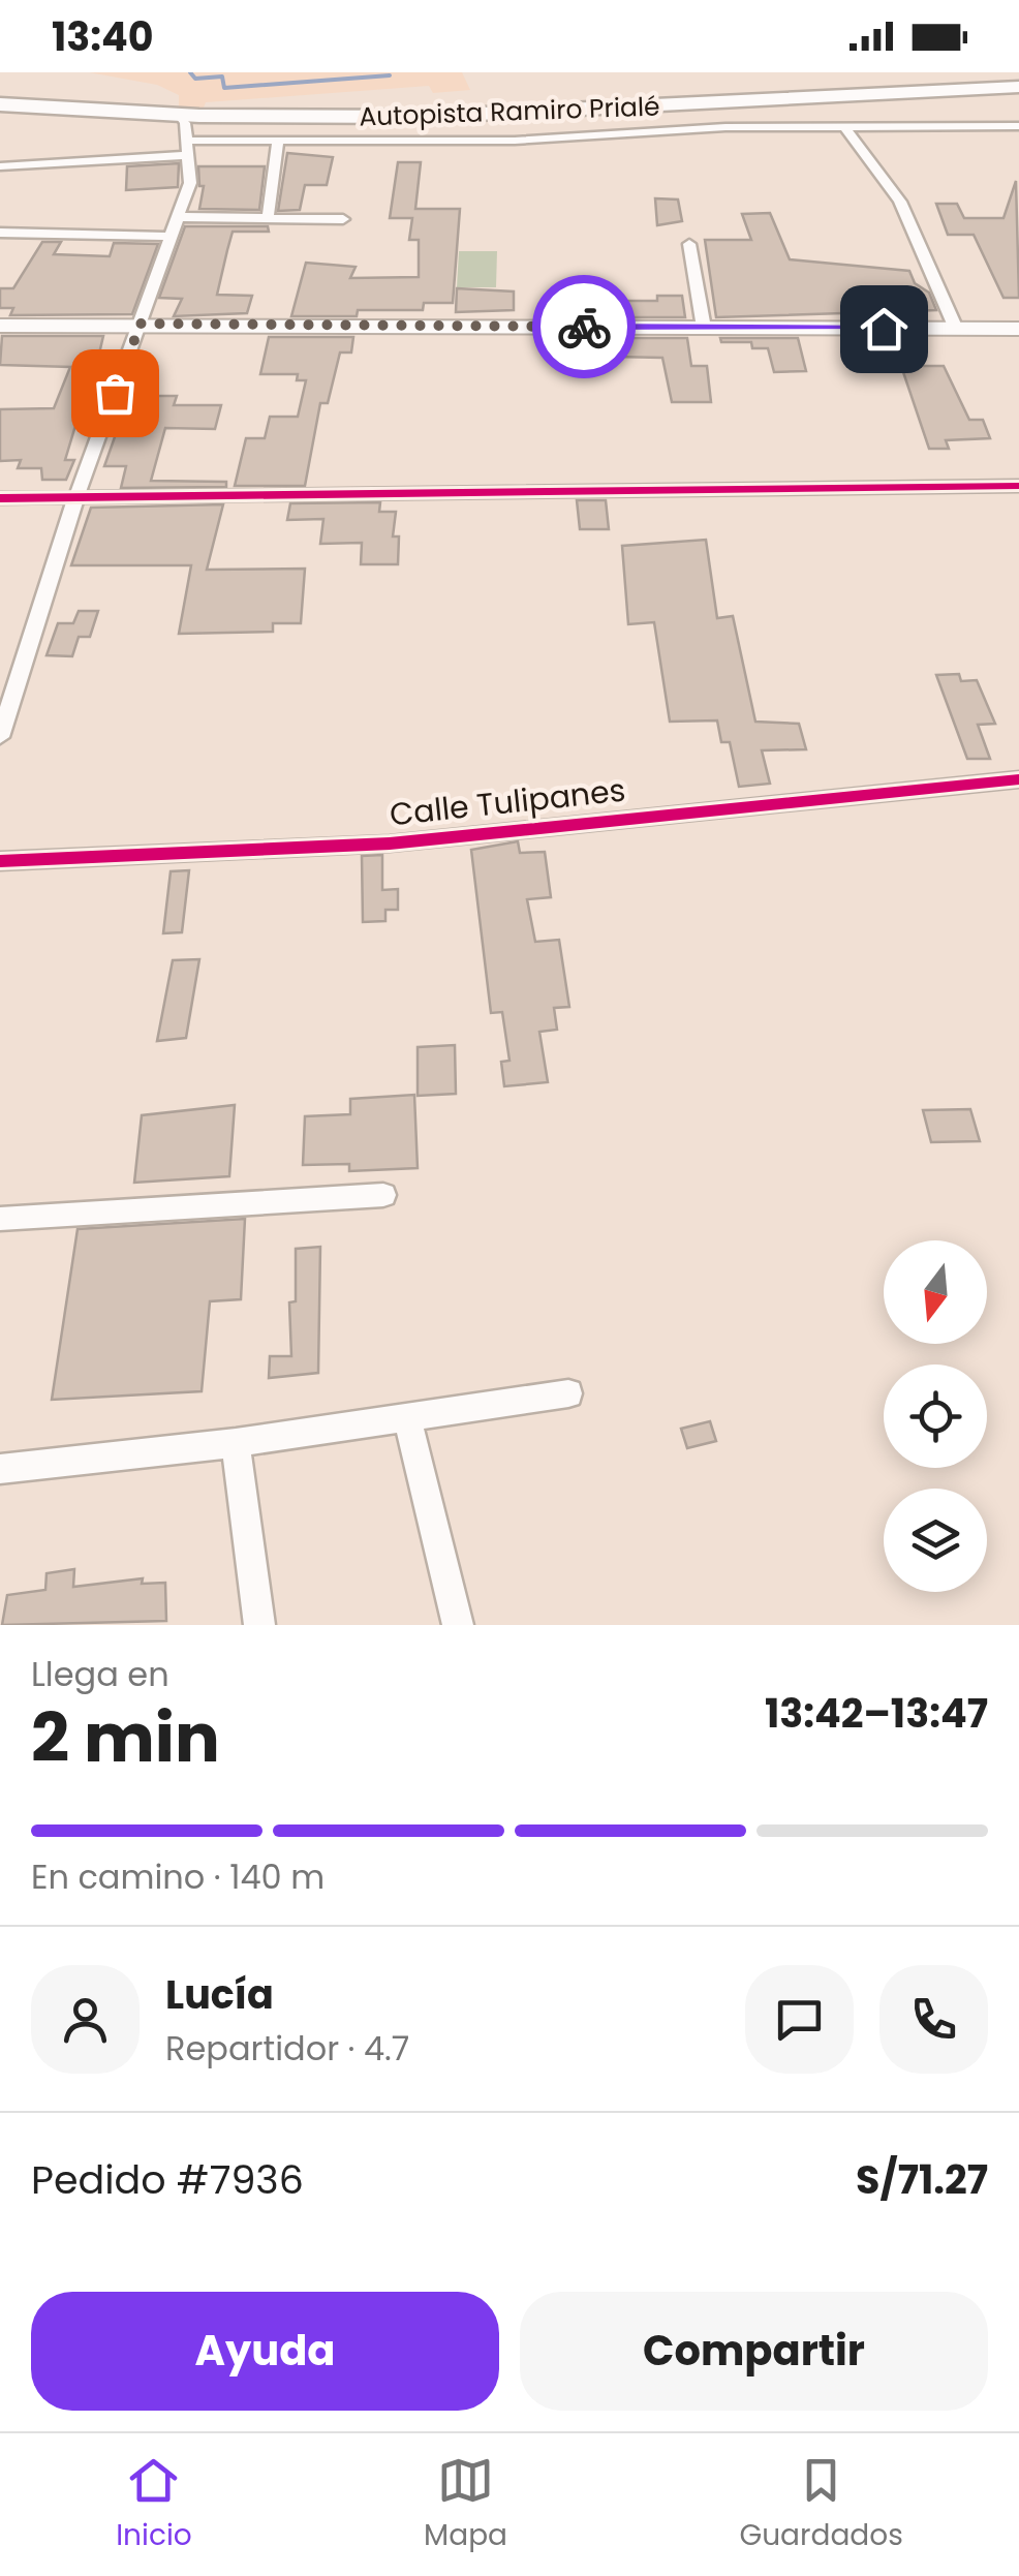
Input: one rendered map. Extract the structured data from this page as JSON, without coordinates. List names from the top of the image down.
{
  "streets": {
    "highway": ["Autopista Ramiro Prialé"],
    "street": ["Calle Tulipanes"]
  },
  "north": "bottom",
  "page": {
    "status": "13:40",
    "heading": ["2 min", "Llega en", "13:42–13:47"],
    "panel": [
      "Lucía",
      "Repartidor · 4.7",
      "Pedido #7936",
      "S/71.27"
    ],
    "bar": "En camino · 140 m",
    "buttons": ["Ayuda", "Compartir"],
    "tabs": ["Inicio", "Mapa", "Guardados"]
  }
}
